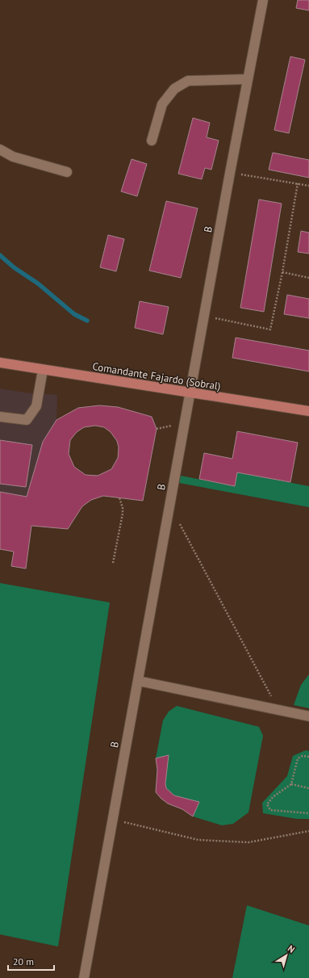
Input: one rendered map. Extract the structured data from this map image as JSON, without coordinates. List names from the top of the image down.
{
  "streets": {
    "main road": ["Comandante Fajardo (Sobral)"],
    "street": ["B"]
  },
  "crossings": [
    ["B", "Comandante Fajardo (Sobral)"]
  ],
  "scale_bar": "20 m",
  "north": "top right"
}
